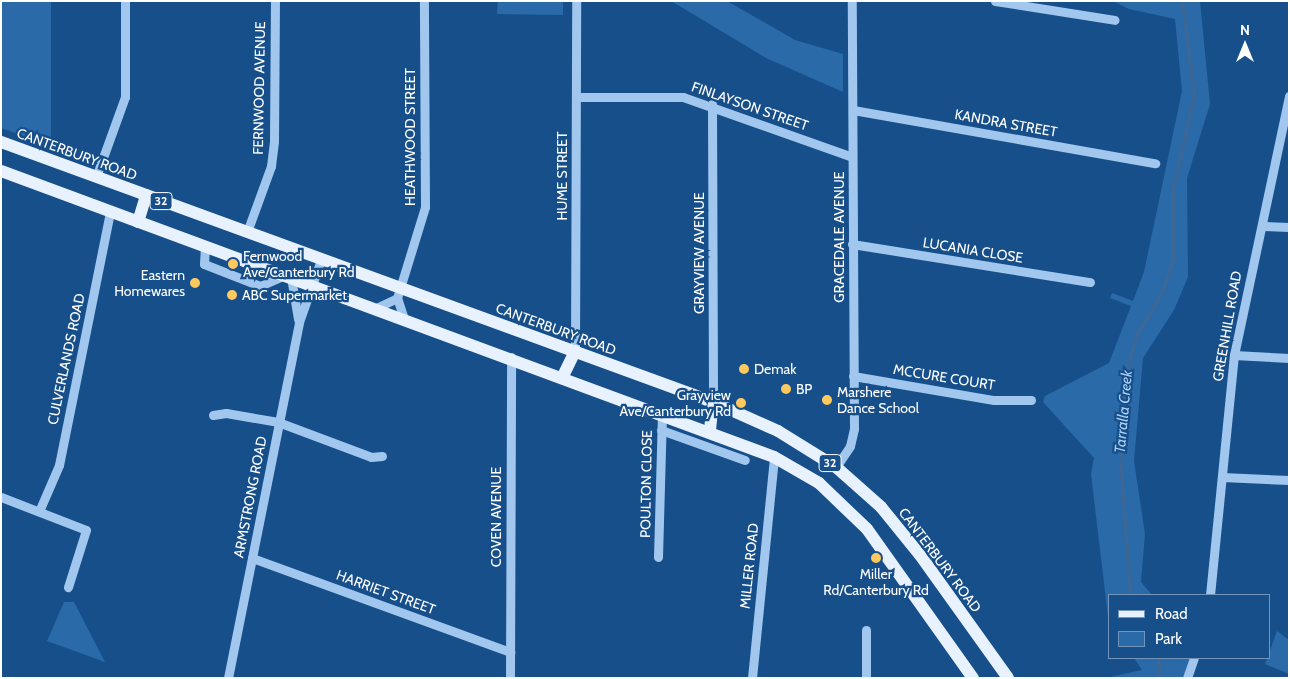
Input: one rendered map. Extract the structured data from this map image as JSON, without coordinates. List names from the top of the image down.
{
  "streets": {
    "main road": ["CANTERBURY ROAD", "32"],
    "street": [
      "FERNWOOD AVENUE",
      "FINLAYSON STREET",
      "KANDRA STREET",
      "HEATHWOOD STREET",
      "HUME STREET",
      "GRACEDALE AVENUE",
      "LUCANIA CLOSE",
      "GRAYVIEW AVENUE",
      "GREENHILL ROAD",
      "CULVERLANDS ROAD",
      "MCCURE COURT",
      "POULTON CLOSE",
      "ARMSTRONG ROAD",
      "COVEN AVENUE",
      "MILLER ROAD",
      "HARRIET STREET"
    ]
  },
  "crossings": [
    ["FERNWOOD AVENUE", "CANTERBURY ROAD"],
    ["FINLAYSON STREET", "HUME STREET"],
    ["FINLAYSON STREET", "GRACEDALE AVENUE"],
    ["FINLAYSON STREET", "GRAYVIEW AVENUE"],
    ["KANDRA STREET", "GRACEDALE AVENUE"],
    ["HEATHWOOD STREET", "CANTERBURY ROAD"],
    ["CANTERBURY ROAD", "HUME STREET"],
    ["CANTERBURY ROAD", "GRACEDALE AVENUE"],
    ["CANTERBURY ROAD", "GRAYVIEW AVENUE"],
    ["CANTERBURY ROAD", "ARMSTRONG ROAD"],
    ["32", "CULVERLANDS ROAD"],
    ["32", "POULTON CLOSE"],
    ["32", "ARMSTRONG ROAD"],
    ["32", "COVEN AVENUE"],
    ["32", "MILLER ROAD"],
    ["GRACEDALE AVENUE", "LUCANIA CLOSE"],
    ["GRACEDALE AVENUE", "MCCURE COURT"],
    ["ARMSTRONG ROAD", "HARRIET STREET"],
    ["COVEN AVENUE", "HARRIET STREET"]
  ],
  "water": ["Tarralla Creek"],
  "places": [
    "Fernwood Ave/Canterbury Rd",
    "Eastern Homewares",
    "ABC Supermarket",
    "Demak",
    "BP",
    "Marshere Dance School",
    "Grayview Ave/Canterbury Rd",
    "Miller Rd/Canterbury Rd"
  ],
  "legend": ["Road", "Park"],
  "north": "top"
}
